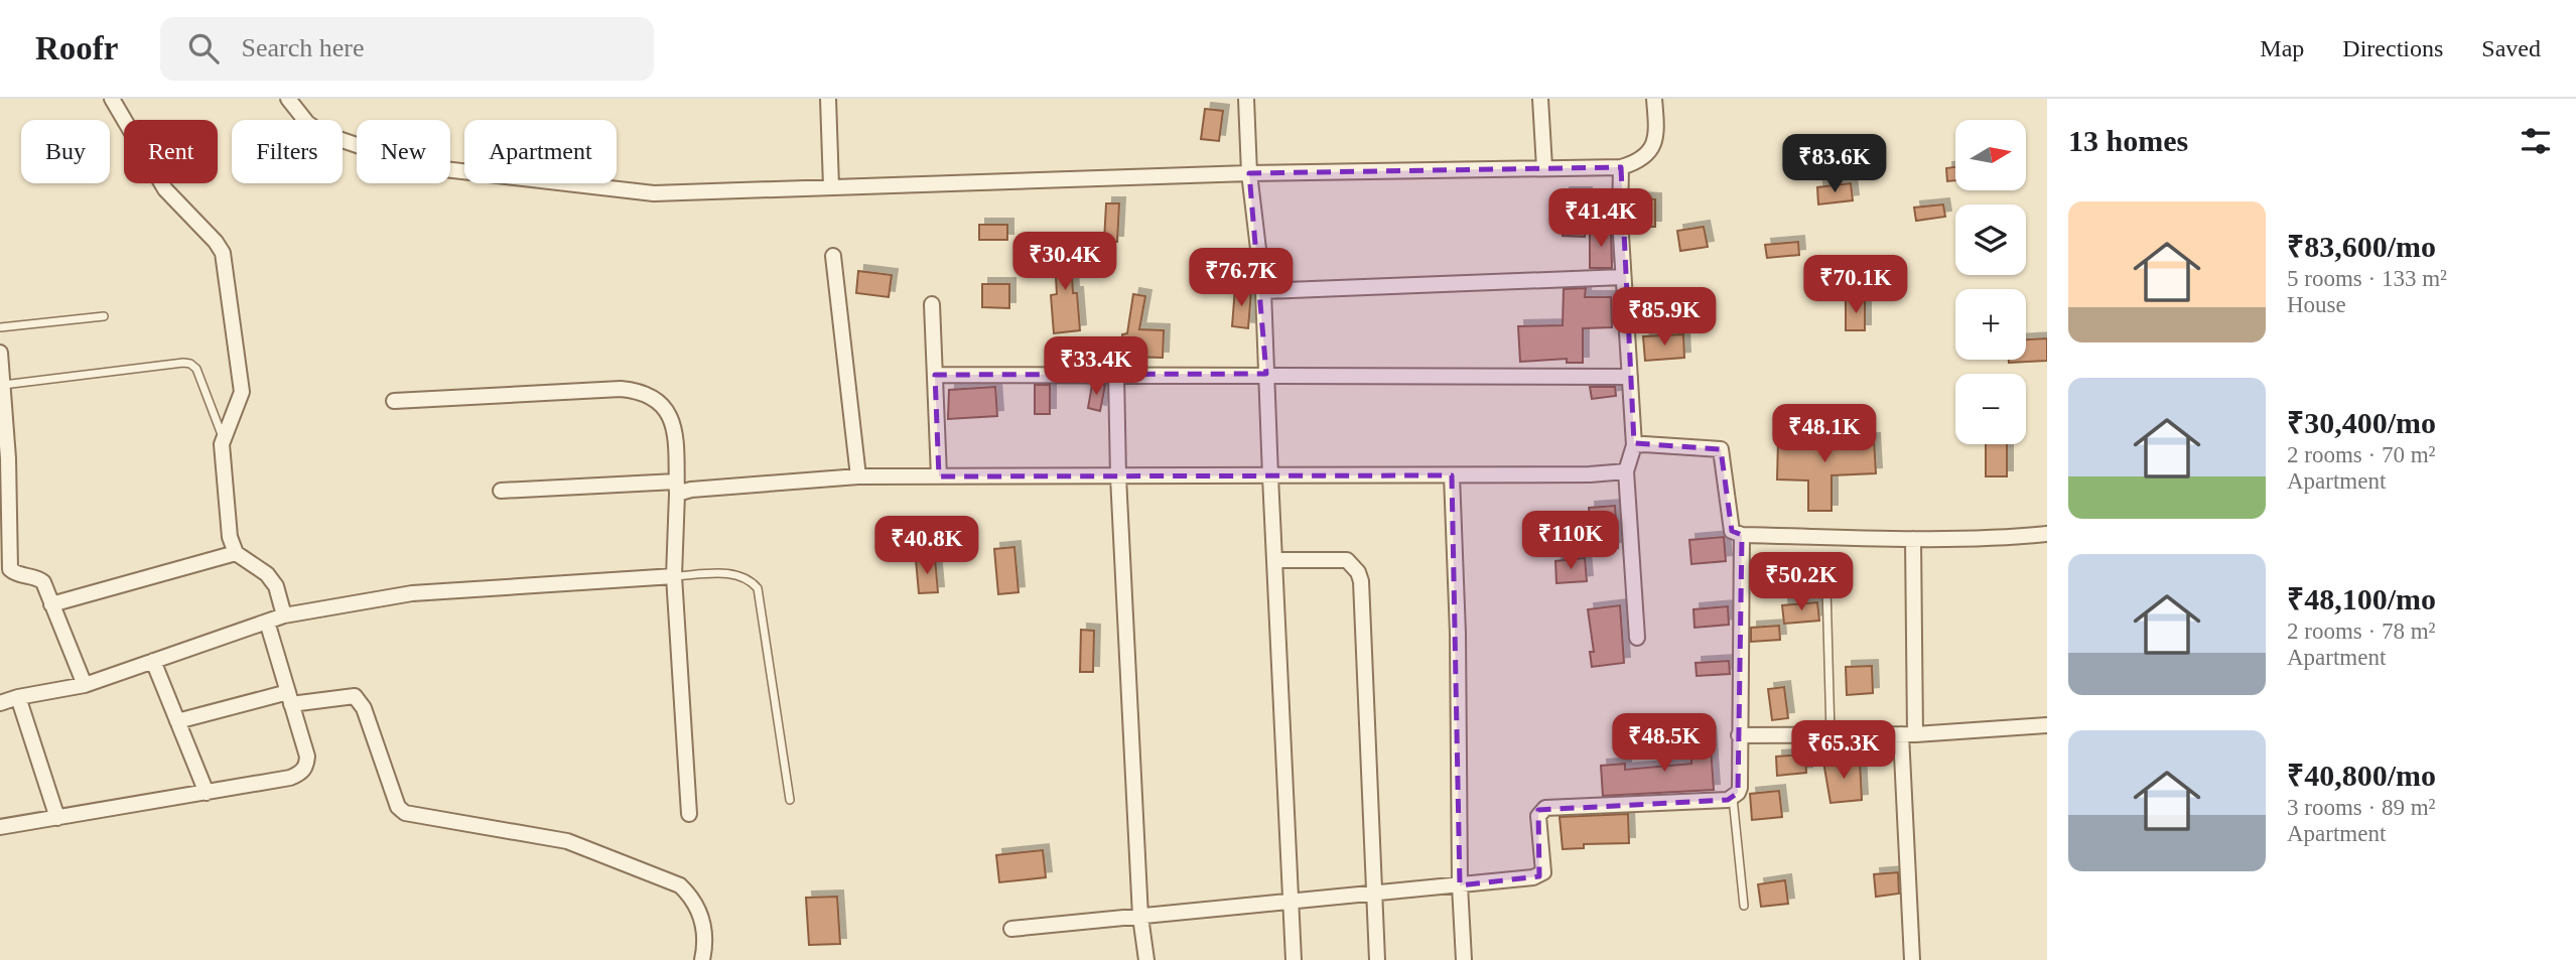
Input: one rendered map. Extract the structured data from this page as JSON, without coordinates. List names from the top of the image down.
{
  "north": "right",
  "page": {
    "header": "Roofr",
    "search": "Search here",
    "nav": ["Map", "Directions", "Saved"],
    "heading": "13 homes",
    "map_buttons": ["+", "−"],
    "chip": [
      "Buy",
      "Rent",
      "Filters",
      "New",
      "Apartment"
    ],
    "price": [
      "₹83.6K",
      "₹41.4K",
      "₹30.4K",
      "₹76.7K",
      "₹70.1K",
      "₹85.9K",
      "₹33.4K",
      "₹48.1K",
      "₹110K",
      "₹40.8K",
      "₹50.2K",
      "₹48.5K",
      "₹65.3K"
    ],
    "list": [
      {
        "name": "₹83,600/mo",
        "note": "5 rooms · 133 m² · House"
      },
      {
        "name": "₹30,400/mo",
        "note": "2 rooms · 70 m² · Apartment"
      },
      {
        "name": "₹48,100/mo",
        "note": "2 rooms · 78 m² · Apartment"
      },
      {
        "name": "₹40,800/mo",
        "note": "3 rooms · 89 m² · Apartment"
      }
    ]
  }
}
